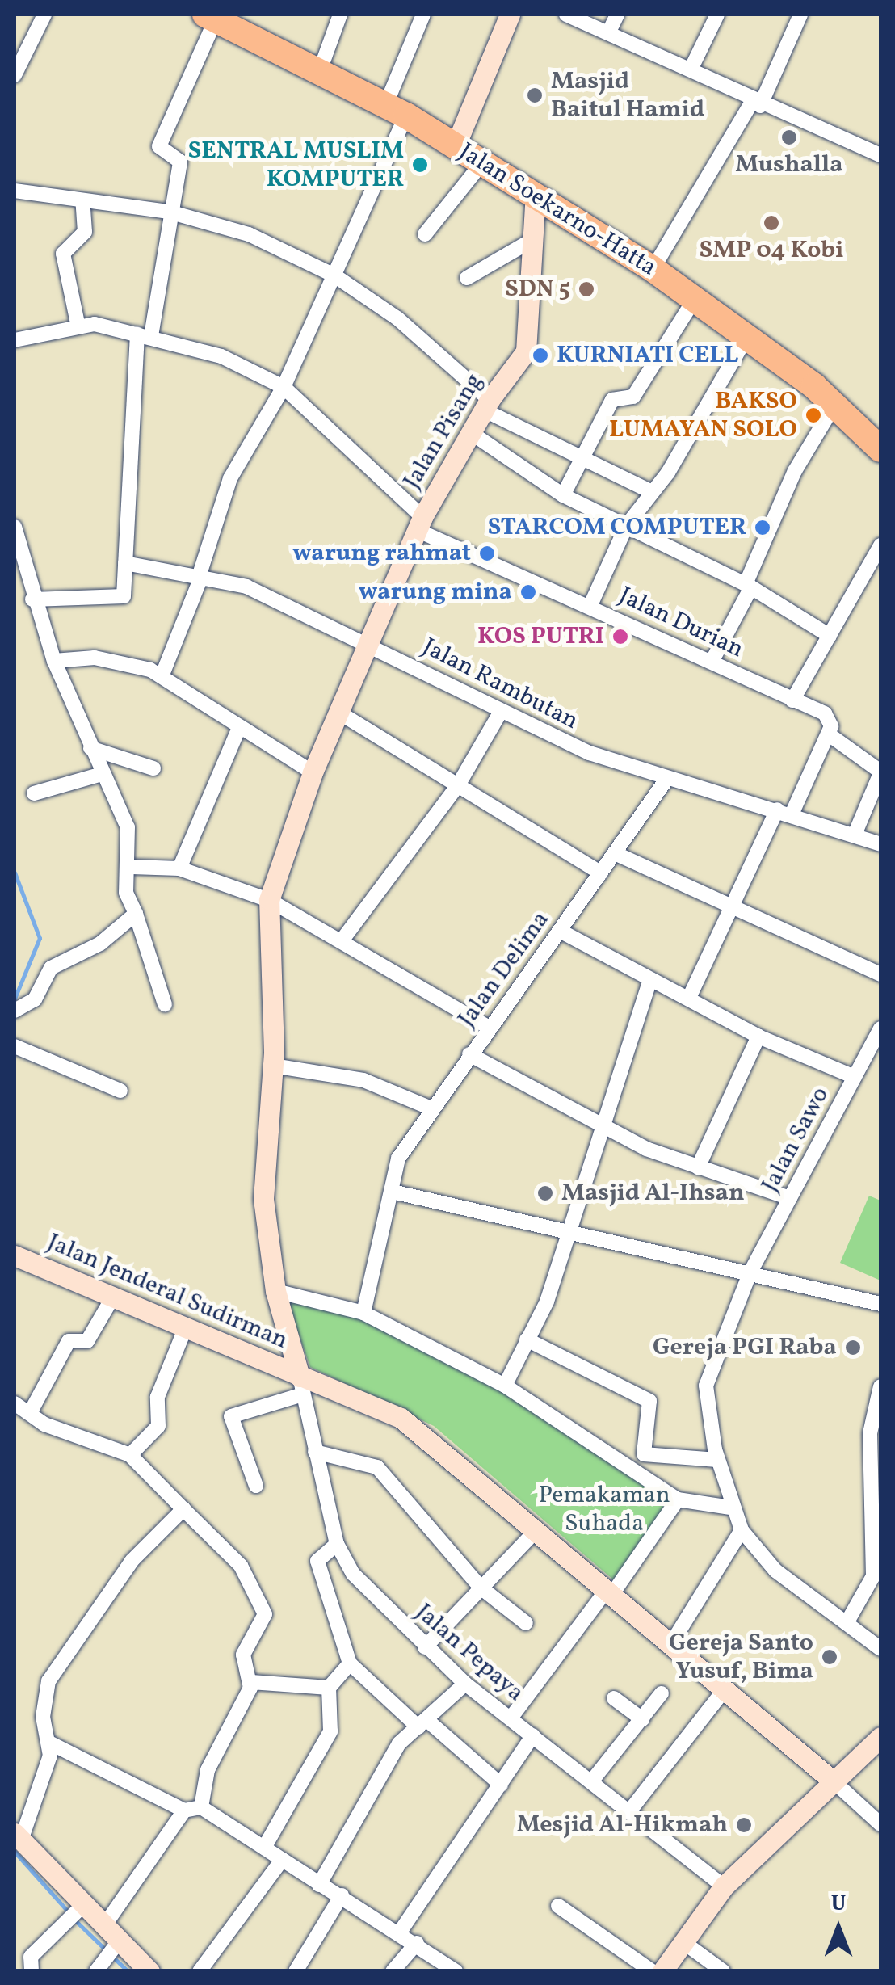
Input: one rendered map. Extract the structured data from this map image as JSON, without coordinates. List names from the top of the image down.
{
  "streets": {
    "highway": ["Jalan Soekarno-Hatta"],
    "street": [
      "Jalan Pisang",
      "Jalan Durian",
      "Jalan Rambutan",
      "Jalan Delima",
      "Jalan Sawo",
      "Jalan Jenderal Sudirman",
      "Jalan Pepaya"
    ]
  },
  "crossings": [
    ["Jalan Soekarno-Hatta", "Jalan Pisang"],
    ["Jalan Pisang", "Jalan Durian"],
    ["Jalan Pisang", "Jalan Rambutan"],
    ["Jalan Rambutan", "Jalan Delima"],
    ["Jalan Jenderal Sudirman", "Jalan Pepaya"]
  ],
  "parks": ["Pemakaman Suhada"],
  "places": [
    "Masjid Baitul Hamid",
    "Mushalla",
    "SENTRAL MUSLIM KOMPUTER",
    "SMP 04 Kobi",
    "SDN 5",
    "KURNIATI CELL",
    "BAKSO LUMAYAN SOLO",
    "STARCOM COMPUTER",
    "warung rahmat",
    "warung mina",
    "KOS PUTRI",
    "Masjid Al-Ihsan",
    "Gereja PGI Raba",
    "Gereja Santo Yusuf, Bima",
    "Mesjid Al-Hikmah"
  ],
  "north": "top"
}
